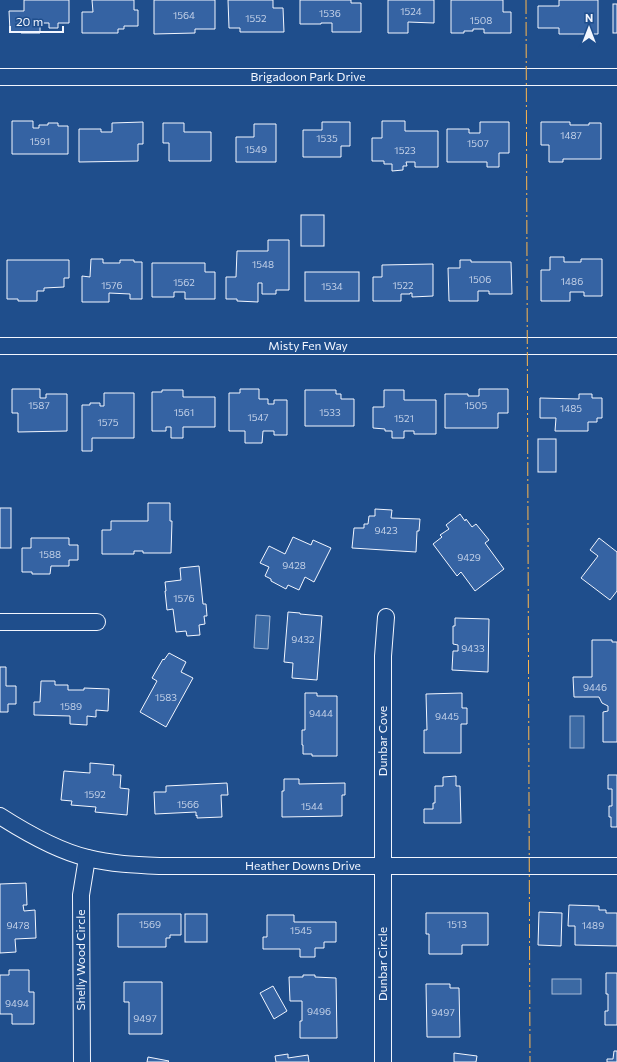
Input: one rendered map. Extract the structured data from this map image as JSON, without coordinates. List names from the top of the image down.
{
  "streets": {
    "street": [
      "Brigadoon Park Drive",
      "Misty Fen Way",
      "Dunbar Cove",
      "Heather Downs Drive",
      "Shelly Wood Circle",
      "Dunbar Circle"
    ]
  },
  "crossings": [
    ["Dunbar Cove", "Heather Downs Drive"],
    ["Dunbar Cove", "Dunbar Circle"],
    ["Heather Downs Drive", "Shelly Wood Circle"],
    ["Heather Downs Drive", "Dunbar Circle"]
  ],
  "house_numbers": [
    "1524",
    "1536",
    "1564",
    "1552",
    "1508",
    "1487",
    "1535",
    "1591",
    "1507",
    "1549",
    "1523",
    "1548",
    "1506",
    "1486",
    "1562",
    "1576",
    "1522",
    "1534",
    "1587",
    "1505",
    "1485",
    "1561",
    "1533",
    "1547",
    "1521",
    "1575",
    "9423",
    "1588",
    "9429",
    "9428",
    "1576",
    "9432",
    "9433",
    "9446",
    "1583",
    "1589",
    "9444",
    "9445",
    "1592",
    "1566",
    "1544",
    "1569",
    "1513",
    "9478",
    "1489",
    "1545",
    "9494",
    "9496",
    "9497",
    "9497"
  ],
  "scale_bar": "20 m",
  "north": "top"
}
